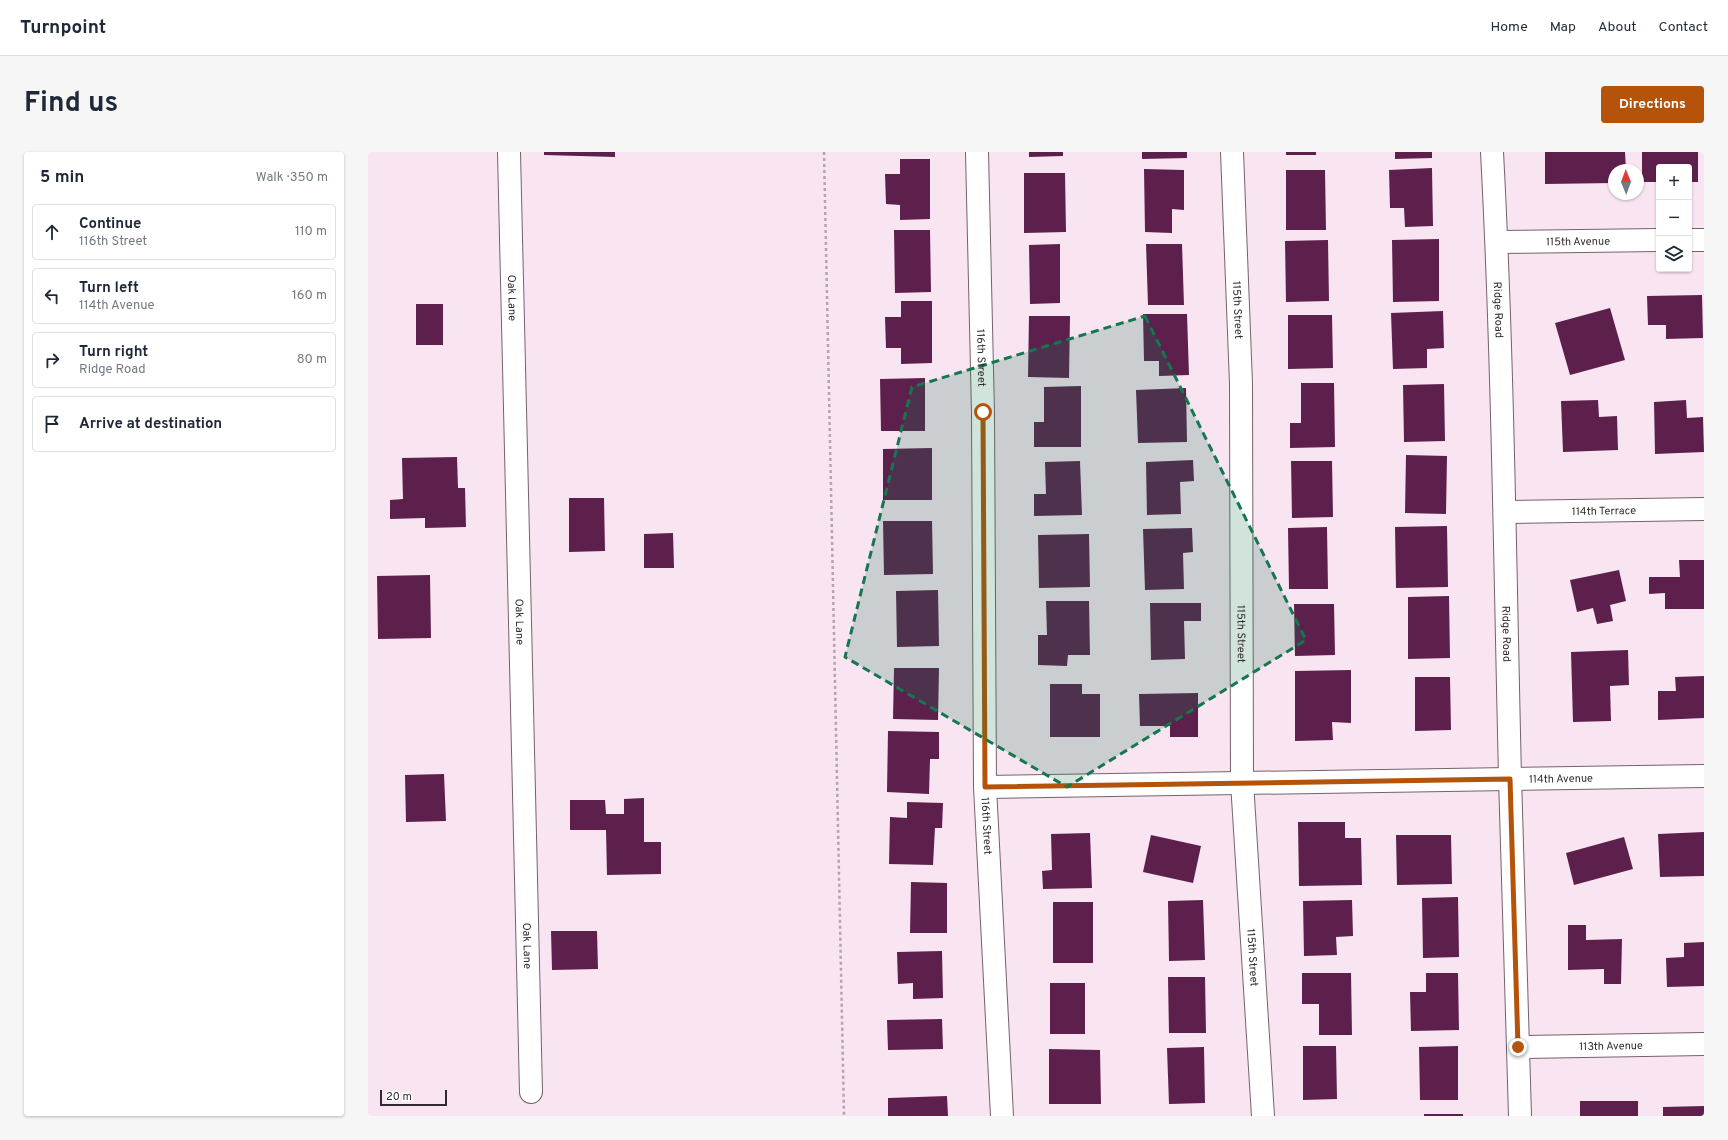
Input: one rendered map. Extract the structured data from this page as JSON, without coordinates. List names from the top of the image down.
{
  "streets": {
    "street": [
      "115th Avenue",
      "Oak Lane",
      "115th Street",
      "Ridge Road",
      "116th Street",
      "114th Terrace",
      "114th Avenue",
      "113th Avenue"
    ]
  },
  "crossings": [
    ["115th Avenue", "Ridge Road"],
    ["115th Street", "114th Avenue"],
    ["Ridge Road", "114th Terrace"],
    ["Ridge Road", "114th Avenue"],
    ["Ridge Road", "113th Avenue"],
    ["116th Street", "114th Avenue"]
  ],
  "scale_bar": "20 m",
  "north": "top",
  "page": {
    "header": "Turnpoint",
    "nav": [
      "Home",
      "Map",
      "About",
      "Contact"
    ],
    "title": "Find us",
    "buttons": "Directions",
    "heading": ["5 min", "Walk · 350 m"],
    "map_buttons": ["+", "−"],
    "list": [
      ["Continue", "116th Street", "110 m"],
      ["Turn left", "114th Avenue", "160 m"],
      ["Turn right", "Ridge Road", "80 m"],
      "Arrive at destination"
    ],
    "scale": "20 m"
  }
}
